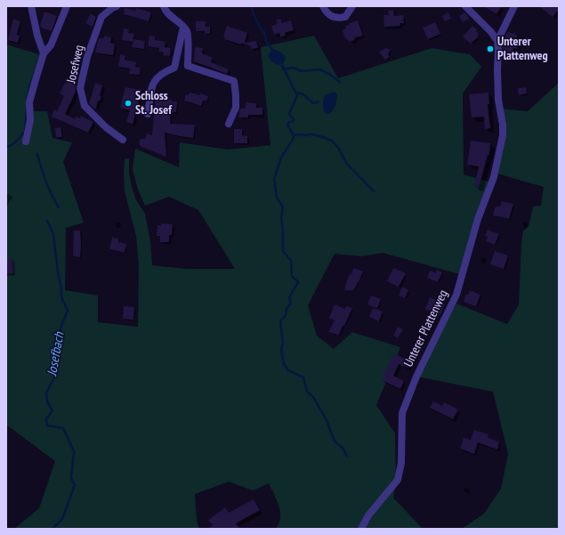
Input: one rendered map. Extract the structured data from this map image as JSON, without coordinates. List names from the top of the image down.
{
  "streets": {
    "street": ["Josefweg", "Unterer Plattenweg"]
  },
  "water": ["Josefbach"],
  "places": ["Unterer Plattenweg", "Schloss St. Josef"]
}
